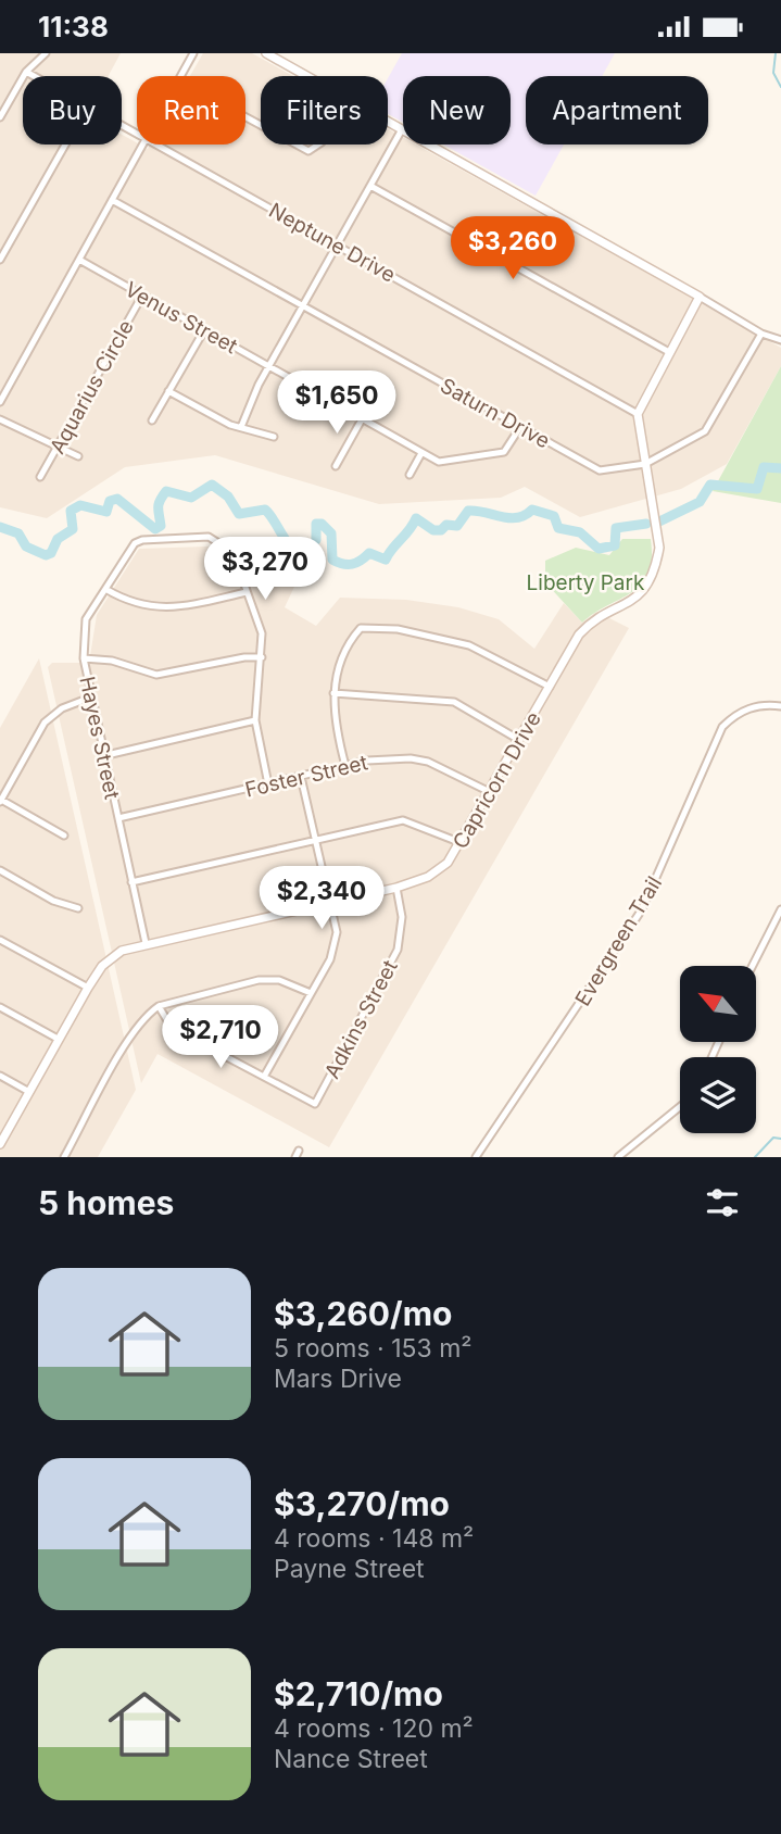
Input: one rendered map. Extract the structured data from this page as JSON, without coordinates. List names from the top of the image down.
{
  "streets": {
    "street": [
      "Neptune Drive",
      "Venus Street",
      "Aquarius Circle",
      "Saturn Drive",
      "Hayes Street",
      "Foster Street",
      "Capricorn Drive",
      "Evergreen Trail",
      "Adkins Street"
    ]
  },
  "crossings": [
    ["Neptune Drive", "Capricorn Drive"],
    ["Venus Street", "Aquarius Circle"],
    ["Venus Street", "Saturn Drive"],
    ["Saturn Drive", "Capricorn Drive"],
    ["Hayes Street", "Foster Street"],
    ["Hayes Street", "Capricorn Drive"],
    ["Foster Street", "Capricorn Drive"],
    ["Capricorn Drive", "Adkins Street"]
  ],
  "parks": ["Liberty Park"],
  "north": "top left",
  "page": {
    "status": "11:38",
    "chip": [
      "Buy",
      "Rent",
      "Filters",
      "New",
      "Apartment"
    ],
    "price": [
      "$3,260",
      "$1,650",
      "$3,270",
      "$2,340",
      "$2,710"
    ],
    "heading": "5 homes",
    "list": [
      {
        "name": "$3,260/mo",
        "note": "5 rooms · 153 m² · Mars Drive"
      },
      {
        "name": "$3,270/mo",
        "note": "4 rooms · 148 m² · Payne Street"
      },
      {
        "name": "$2,710/mo",
        "note": "4 rooms · 120 m² · Nance Street"
      }
    ]
  }
}
